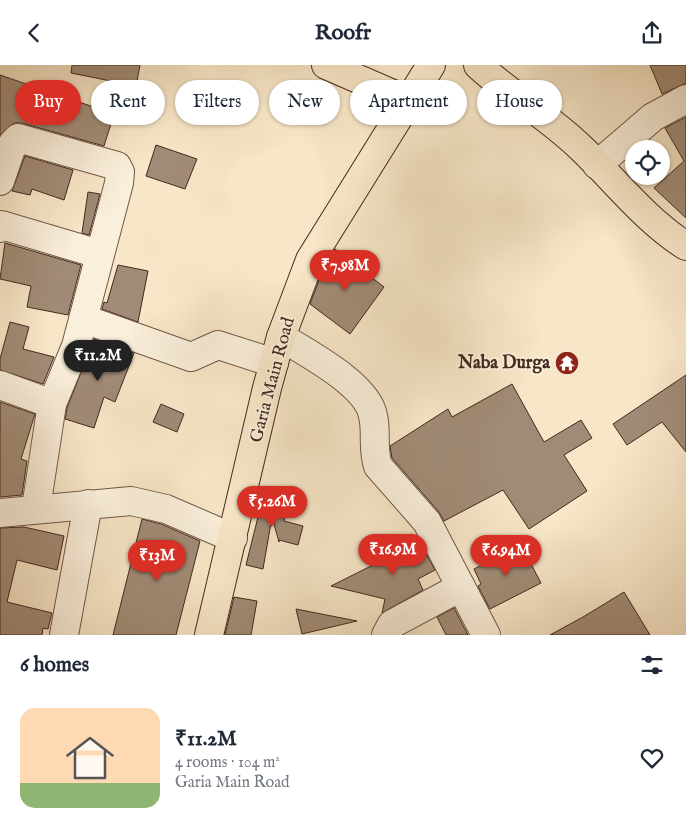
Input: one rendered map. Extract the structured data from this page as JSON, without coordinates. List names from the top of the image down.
{
  "streets": {
    "main road": ["Garia Main Road"]
  },
  "places": {
    "temple": ["Naba Durga"]
  },
  "page": {
    "header": "Roofr",
    "chip": [
      "Buy",
      "Rent",
      "Filters",
      "New",
      "Apartment",
      "House"
    ],
    "price": [
      "₹7.98M",
      "₹11.2M",
      "₹5.26M",
      "₹16.9M",
      "₹6.94M",
      "₹13M"
    ],
    "heading": "6 homes",
    "list": [
      {
        "name": "₹11.2M",
        "note": "4 rooms · 104 m² · Garia Main Road"
      }
    ]
  }
}
